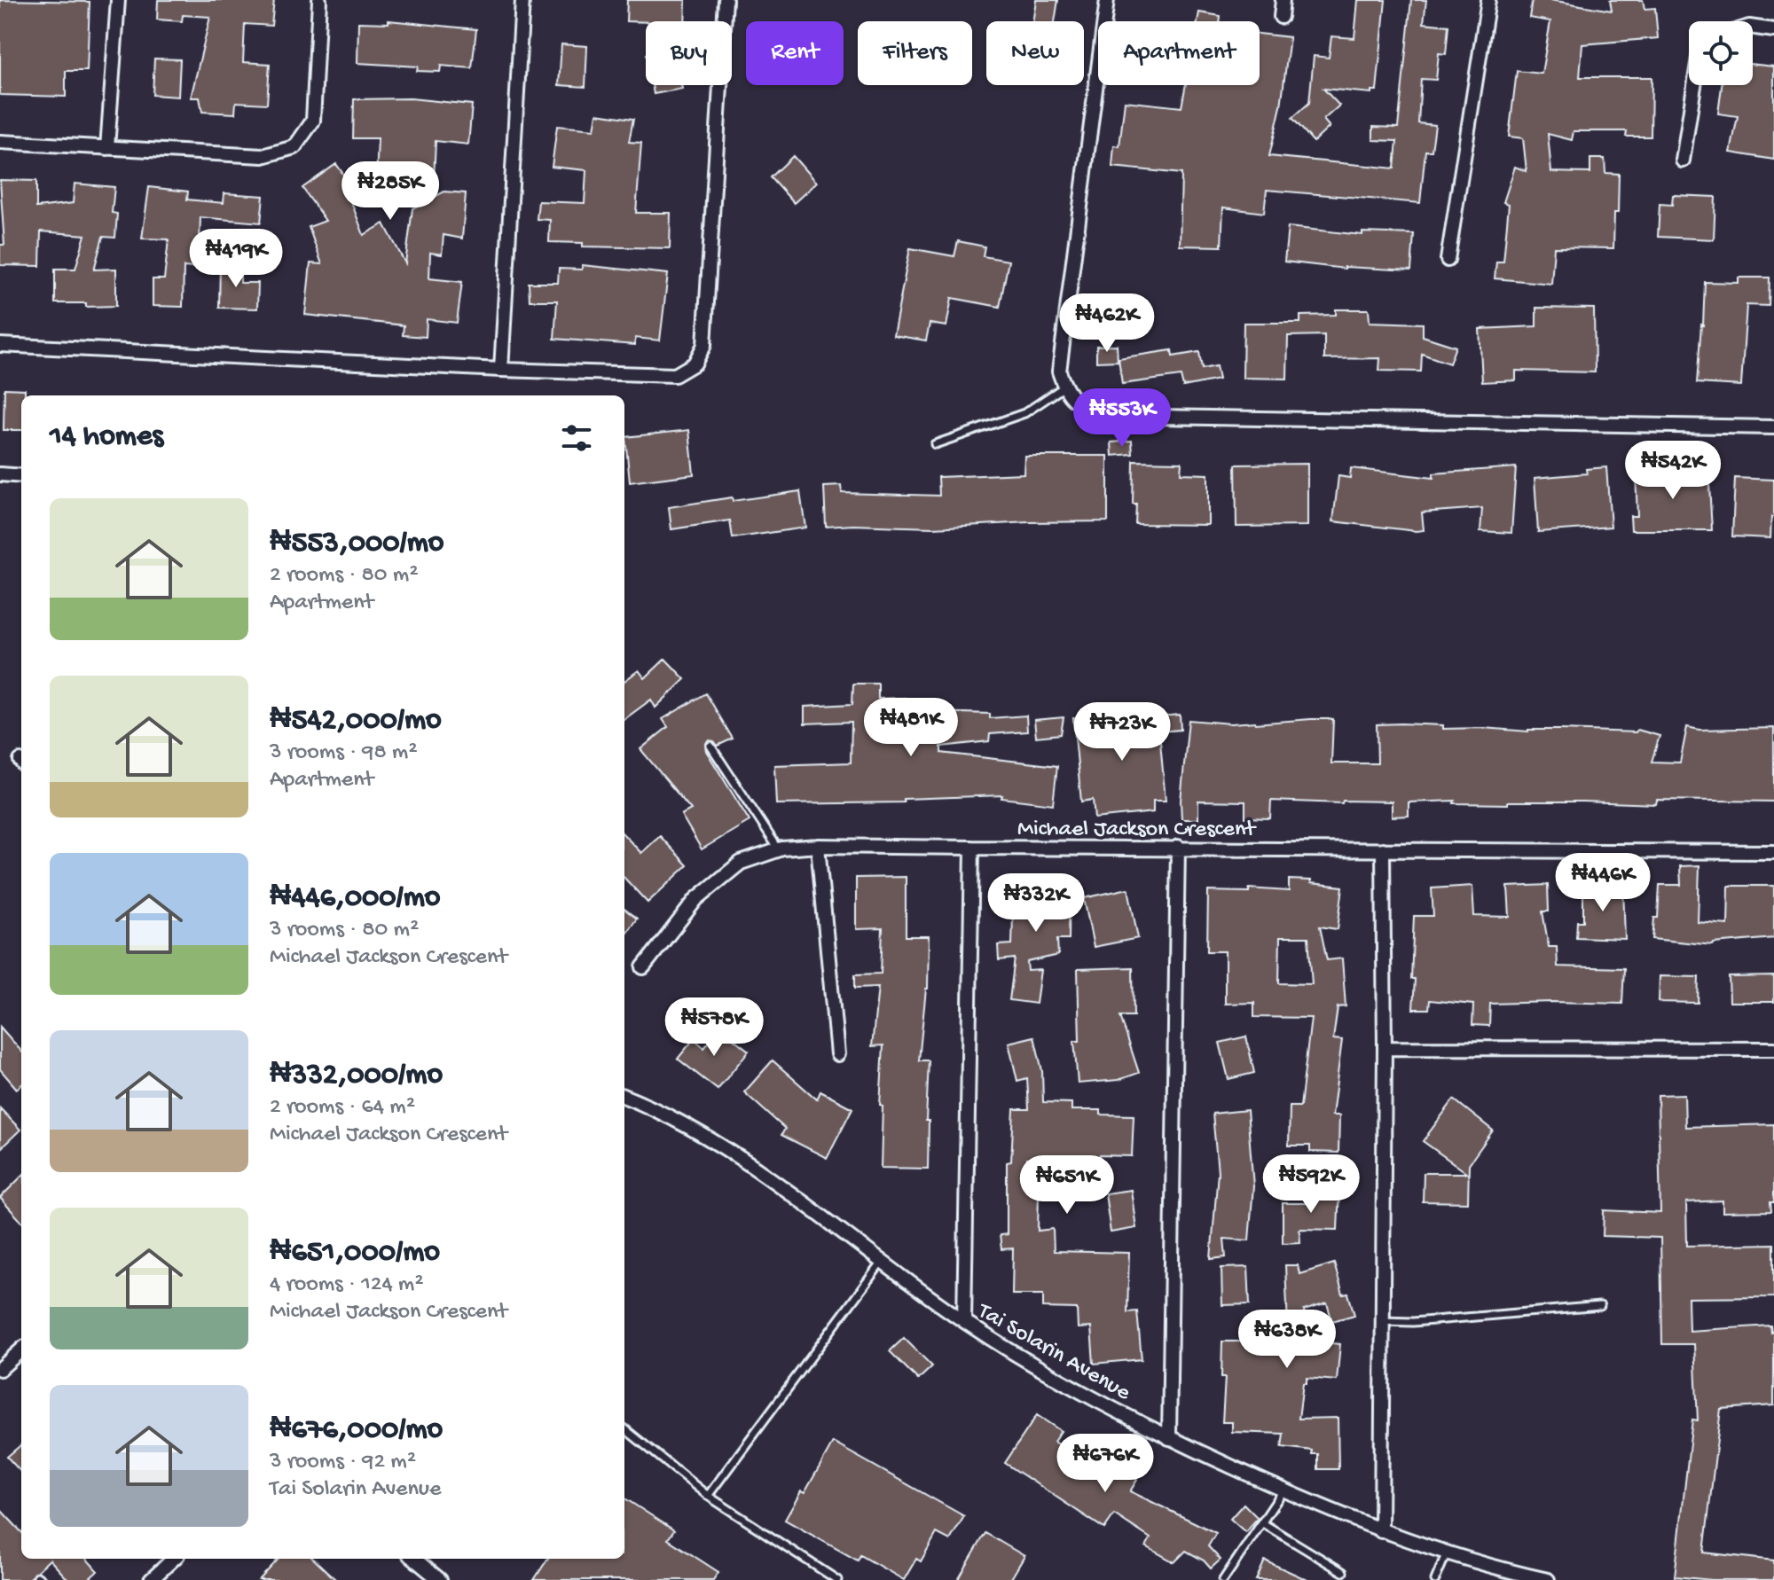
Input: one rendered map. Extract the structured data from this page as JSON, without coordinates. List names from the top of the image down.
{
  "streets": {
    "street": ["Michael Jackson Crescent", "Tai Solarin Avenue"]
  },
  "page": {
    "chip": [
      "Buy",
      "Rent",
      "Filters",
      "New",
      "Apartment"
    ],
    "price": [
      "₦285K",
      "₦419K",
      "₦462K",
      "₦553K",
      "₦542K",
      "₦481K",
      "₦723K",
      "₦446K",
      "₦332K",
      "₦578K",
      "₦592K",
      "₦651K",
      "₦638K",
      "₦676K"
    ],
    "heading": "14 homes",
    "list": [
      {
        "name": "₦553,000/mo",
        "note": "2 rooms · 80 m² · Apartment"
      },
      {
        "name": "₦542,000/mo",
        "note": "3 rooms · 98 m² · Apartment"
      },
      {
        "name": "₦446,000/mo",
        "note": "3 rooms · 80 m² · Michael Jackson Crescent"
      },
      {
        "name": "₦332,000/mo",
        "note": "2 rooms · 64 m² · Michael Jackson Crescent"
      },
      {
        "name": "₦651,000/mo",
        "note": "4 rooms · 124 m² · Michael Jackson Crescent"
      },
      {
        "name": "₦676,000/mo",
        "note": "3 rooms · 92 m² · Tai Solarin Avenue"
      }
    ]
  }
}
